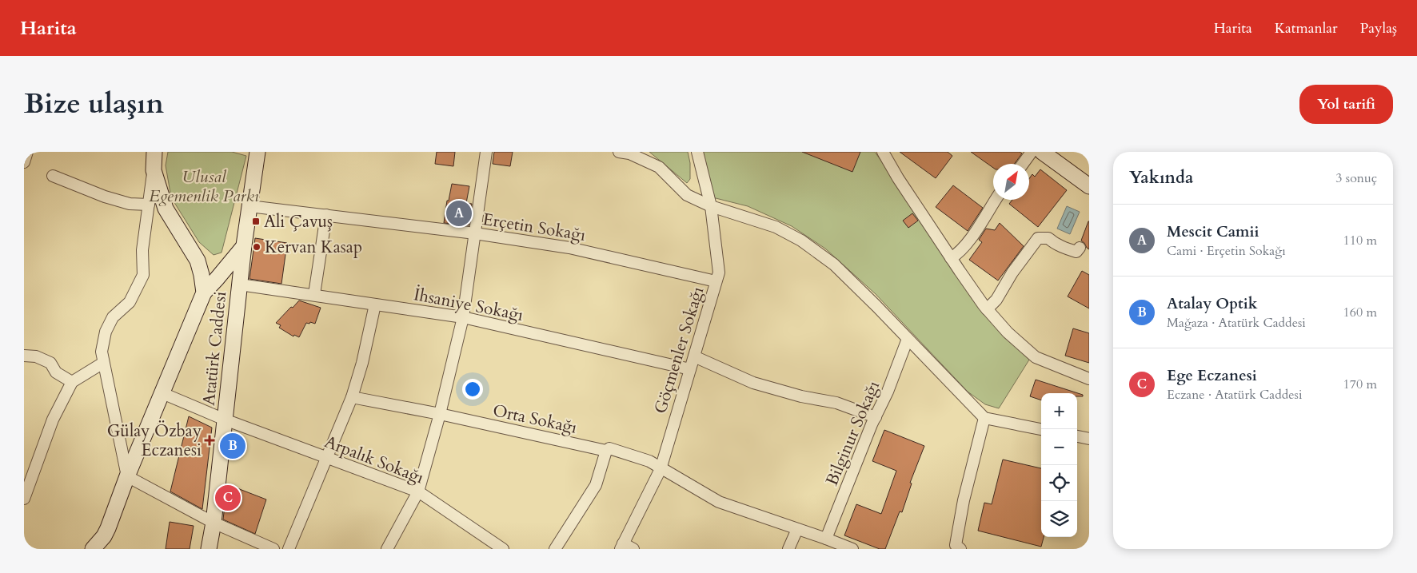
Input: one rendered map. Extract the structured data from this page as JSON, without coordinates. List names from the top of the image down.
{
  "streets": {
    "main road": ["Atatürk Caddesi"],
    "street": [
      "Erçetin Sokağı",
      "İhsaniye Sokağı",
      "Göçmenler Sokağı",
      "Orta Sokağı",
      "Bilginur Sokağı",
      "Arpalık Sokağı"
    ]
  },
  "crossings": [
    ["Erçetin Sokağı", "Atatürk Caddesi"],
    ["Erçetin Sokağı", "Göçmenler Sokağı"],
    ["İhsaniye Sokağı", "Atatürk Caddesi"],
    ["İhsaniye Sokağı", "Göçmenler Sokağı"],
    ["Atatürk Caddesi", "Arpalık Sokağı"],
    ["Göçmenler Sokağı", "Orta Sokağı"]
  ],
  "parks": ["Ulusal Egemenlik Parkı"],
  "places": {
    "transit": ["Ali Çavuş"],
    "other": ["Kervan Kasap"],
    "health": ["Gülay Özbay Eczanesi"]
  },
  "north": "top right",
  "page": {
    "header": "Harita",
    "nav": ["Harita", "Katmanlar", "Paylaş"],
    "title": "Bize ulaşın",
    "buttons": "Yol tarifi",
    "heading": ["Yakında", "3 sonuç"],
    "pins": ["A", "B", "C"],
    "list": [
      {
        "mark": "A",
        "name": "Mescit Camii",
        "note": "Cami · Erçetin Sokağı",
        "value": "110 m"
      },
      {
        "mark": "B",
        "name": "Atalay Optik",
        "note": "Mağaza · Atatürk Caddesi",
        "value": "160 m"
      },
      {
        "mark": "C",
        "name": "Ege Eczanesi",
        "note": "Eczane · Atatürk Caddesi",
        "value": "170 m"
      }
    ],
    "map_buttons": ["+", "−"]
  }
}
